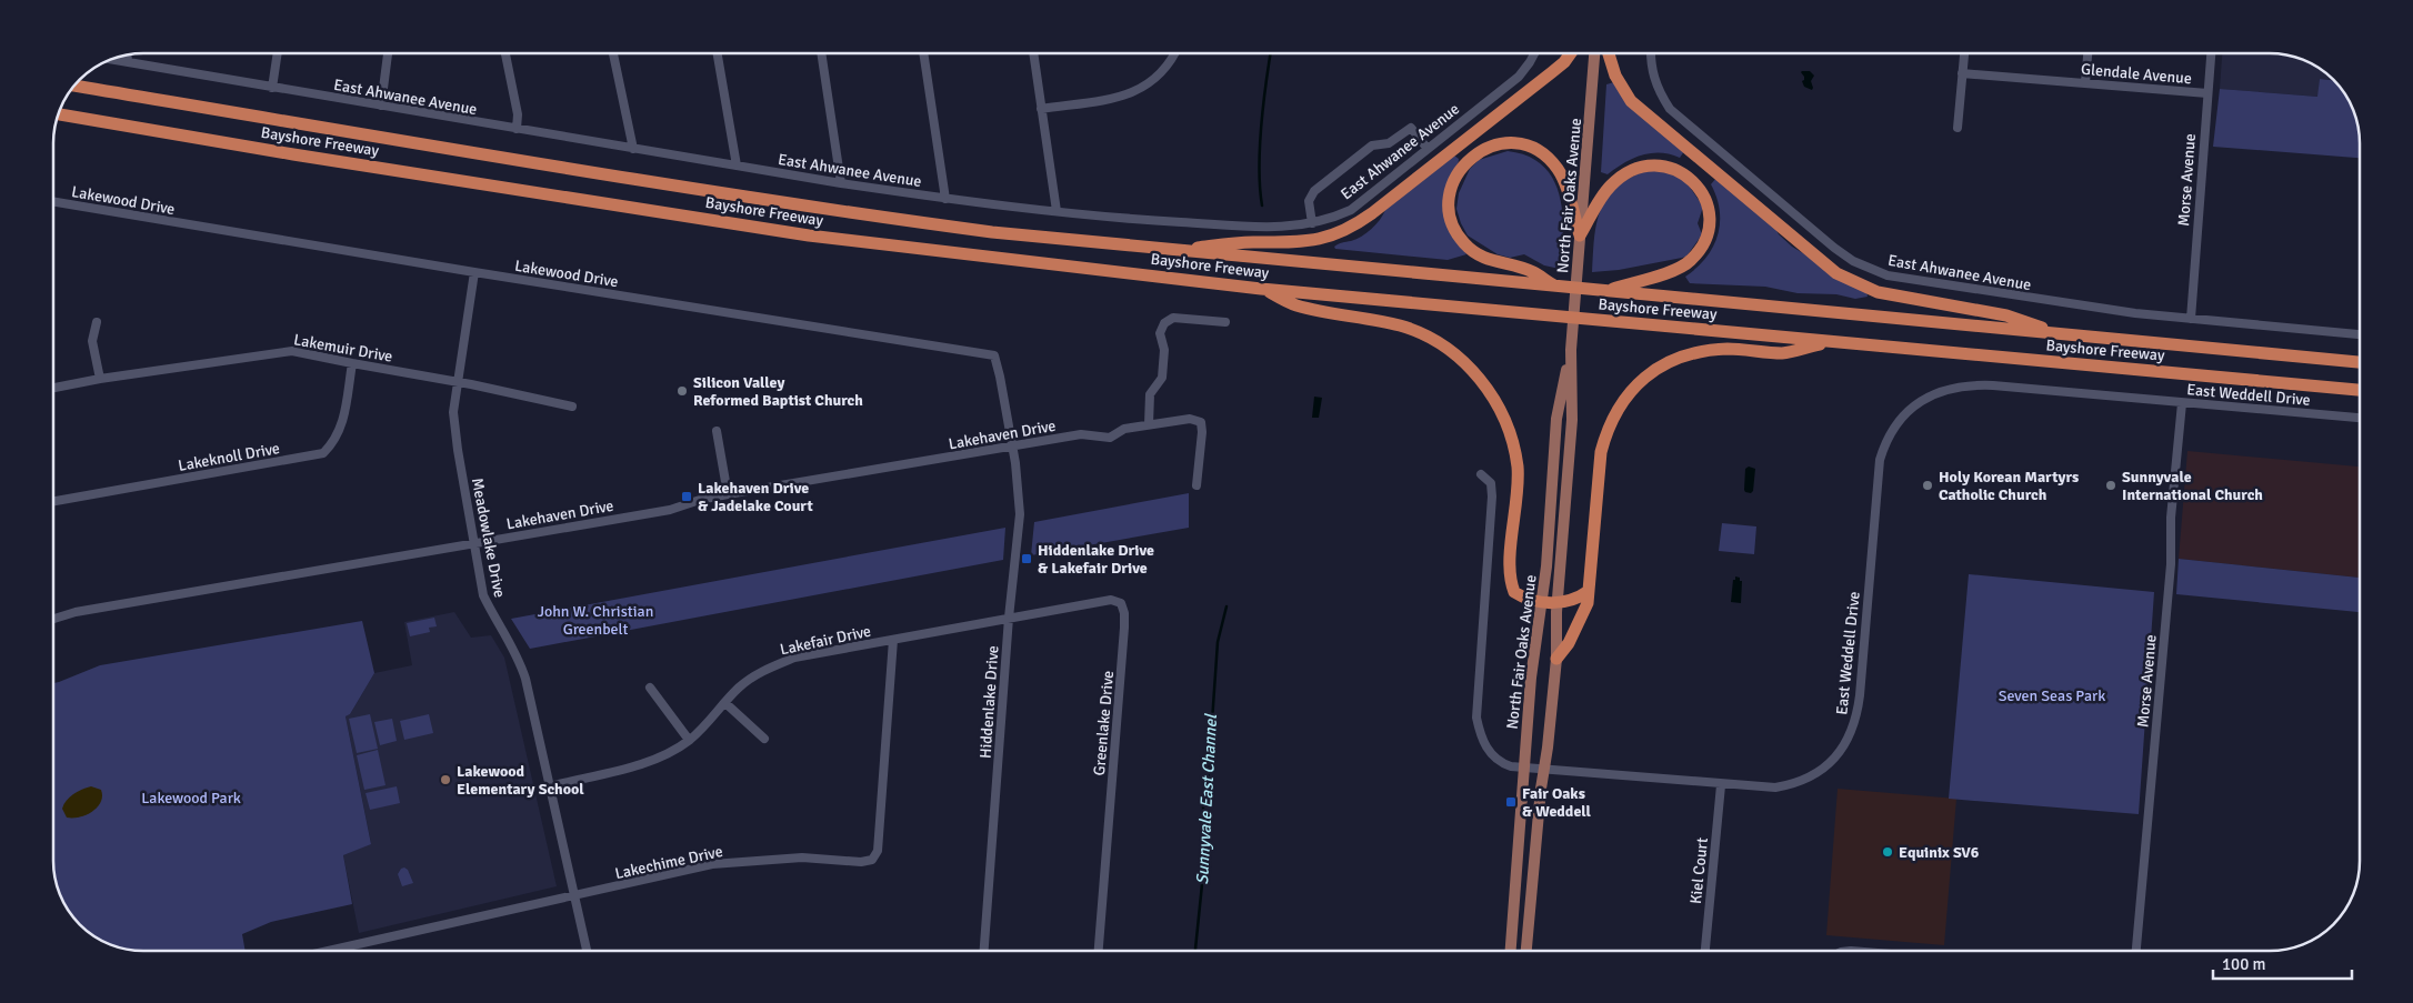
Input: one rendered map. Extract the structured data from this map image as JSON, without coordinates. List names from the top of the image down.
{
  "streets": {
    "highway": ["Bayshore Freeway"],
    "main road": ["North Fair Oaks Avenue"],
    "street": [
      "Glendale Avenue",
      "East Ahwanee Avenue",
      "Morse Avenue",
      "Lakewood Drive",
      "Lakemuir Drive",
      "East Weddell Drive",
      "Lakehaven Drive",
      "Lakeknoll Drive",
      "Meadowlake Drive",
      "Lakefair Drive",
      "Hiddenlake Drive",
      "Greenlake Drive",
      "Lakechime Drive",
      "Kiel Court"
    ]
  },
  "crossings": [
    ["Glendale Avenue", "Morse Avenue"],
    ["East Ahwanee Avenue", "Morse Avenue"],
    ["Morse Avenue", "East Weddell Drive"],
    ["North Fair Oaks Avenue", "East Weddell Drive"],
    ["Lakewood Drive", "Lakehaven Drive"],
    ["Lakewood Drive", "Meadowlake Drive"],
    ["Lakewood Drive", "Hiddenlake Drive"],
    ["Lakemuir Drive", "Lakeknoll Drive"],
    ["Lakemuir Drive", "Meadowlake Drive"],
    ["East Weddell Drive", "Kiel Court"],
    ["Lakehaven Drive", "Meadowlake Drive"],
    ["Lakehaven Drive", "Hiddenlake Drive"],
    ["Meadowlake Drive", "Lakefair Drive"],
    ["Meadowlake Drive", "Lakechime Drive"],
    ["Lakefair Drive", "Hiddenlake Drive"],
    ["Lakefair Drive", "Greenlake Drive"],
    ["Lakefair Drive", "Lakechime Drive"],
    ["Hiddenlake Drive", "Greenlake Drive"]
  ],
  "water": ["Sunnyvale East Channel"],
  "parks": ["John W. Christian Greenbelt", "Seven Seas Park", "Lakewood Park"],
  "places": {
    "other": [
      "Silicon Valley Reformed Baptist Church",
      "Holy Korean Martyrs Catholic Church",
      "Sunnyvale International Church",
      "Lakewood Elementary School",
      "Equinix SV6"
    ],
    "transit": ["Lakehaven Drive & Jadelake Court", "Hiddenlake Drive & Lakefair Drive", "Fair Oaks & Weddell"]
  },
  "scale_bar": "100 m"
}
